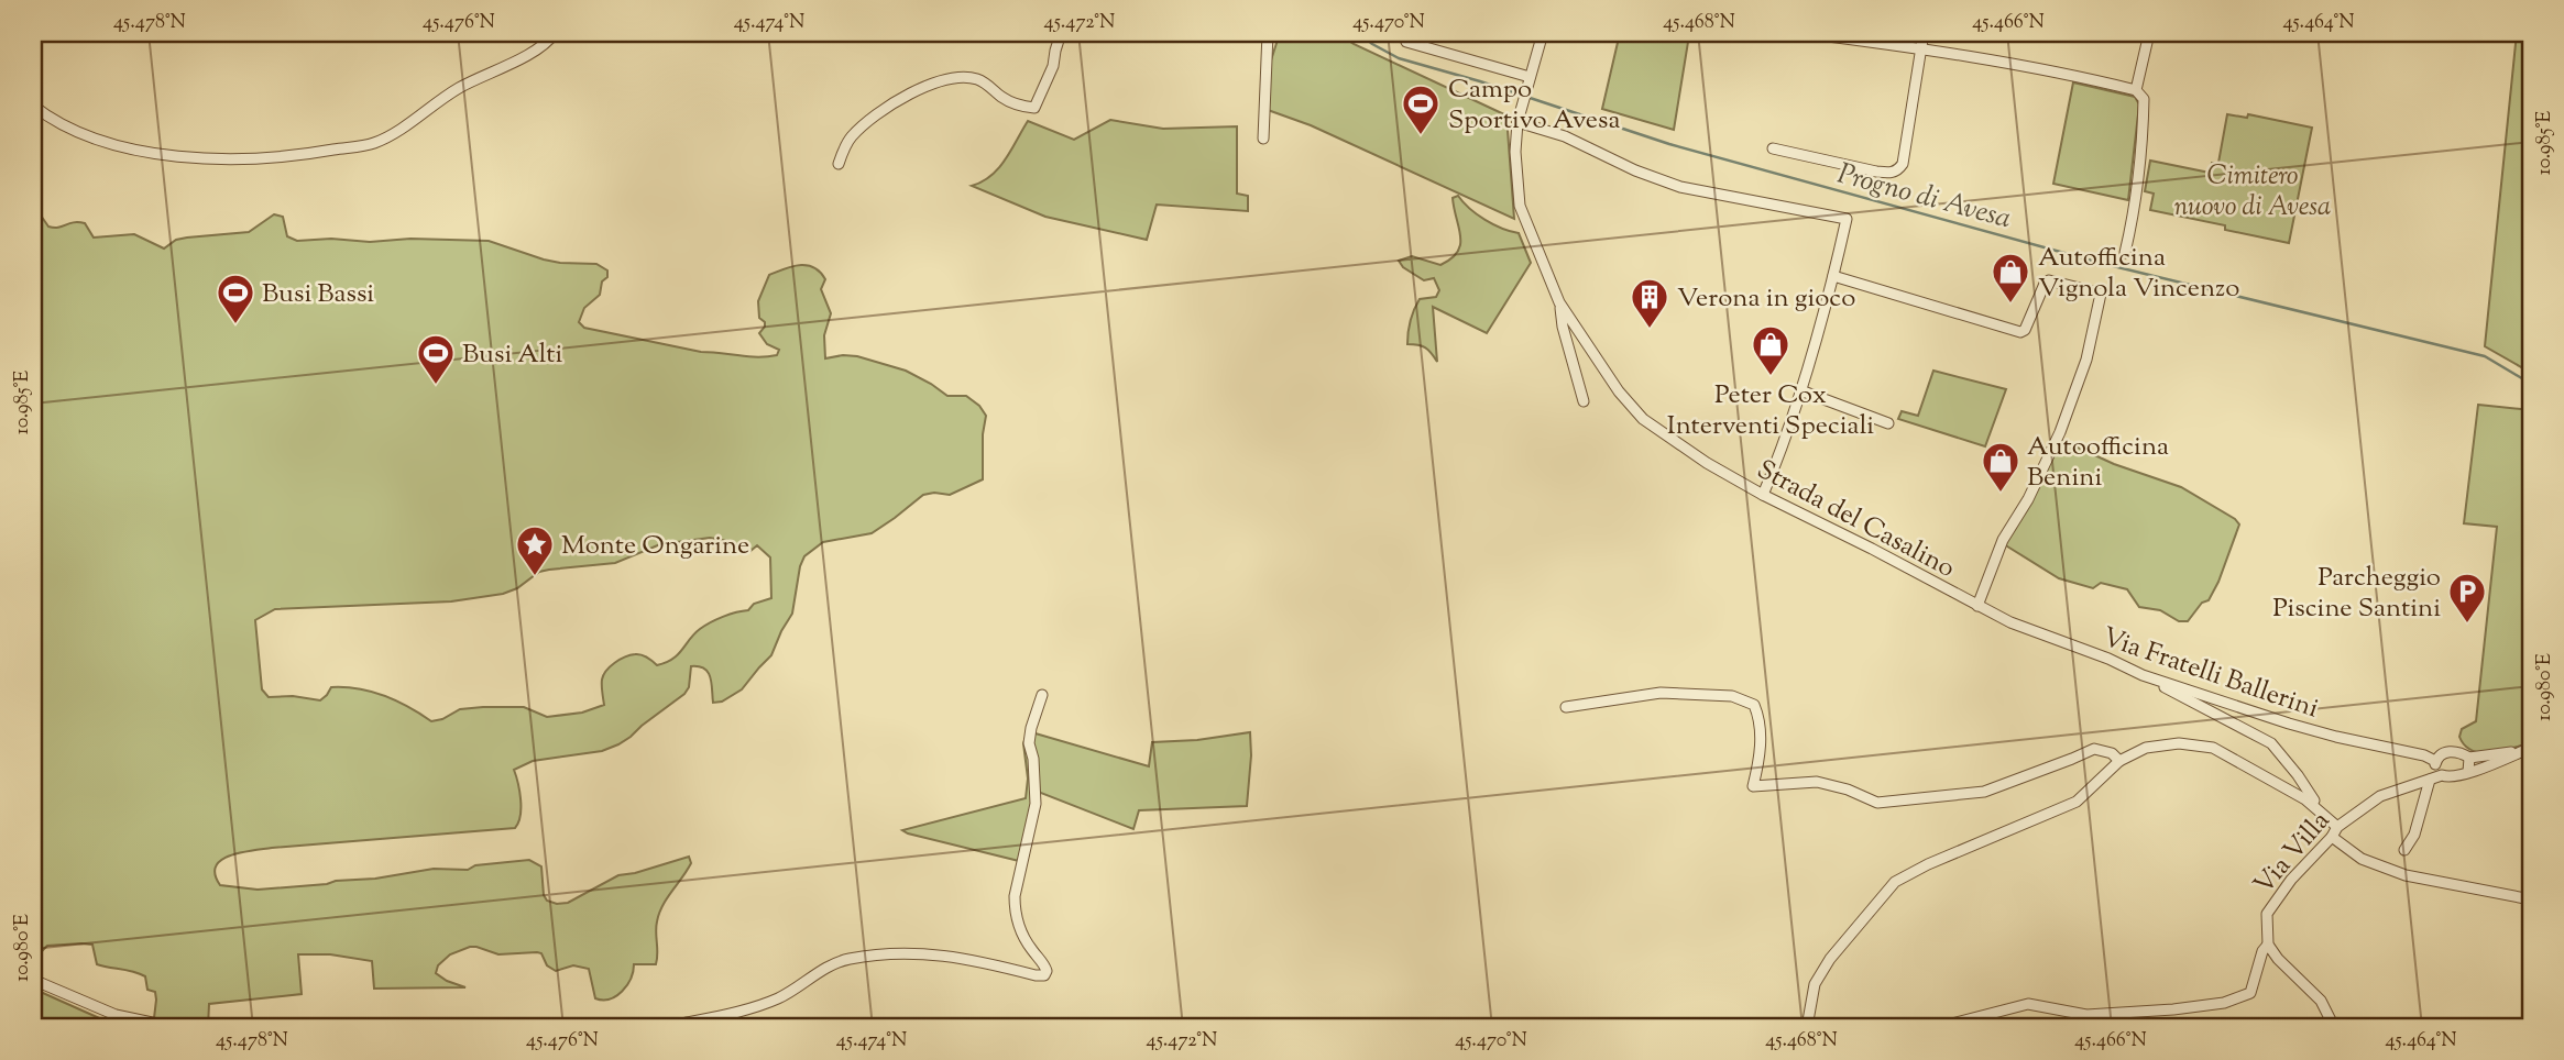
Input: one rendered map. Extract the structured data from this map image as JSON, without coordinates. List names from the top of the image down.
{
  "streets": {
    "street": ["Strada del Casalino", "Via Fratelli Ballerini", "Via Villa"]
  },
  "crossings": [
    ["Strada del Casalino", "Via Fratelli Ballerini"],
    ["Via Fratelli Ballerini", "Via Villa"]
  ],
  "water": ["Progno di Avesa"],
  "parks": ["Cimitero nuovo di Avesa"],
  "places": {
    "sports": ["Campo Sportivo Avesa", "Busi Bassi", "Busi Alti"],
    "shop": ["Autofficina Vignola Vincenzo", "Peter Cox Interventi Speciali", "Autoofficina Benini"],
    "building": ["Verona in gioco"],
    "place": ["Monte Ongarine"],
    "parking": ["Parcheggio Piscine Santini"]
  },
  "coordinates": [
    "45.478°N",
    "45.476°N",
    "45.474°N",
    "45.472°N",
    "45.470°N",
    "45.468°N",
    "45.466°N",
    "45.464°N",
    "10.985°E",
    "10.980°E"
  ]
}
